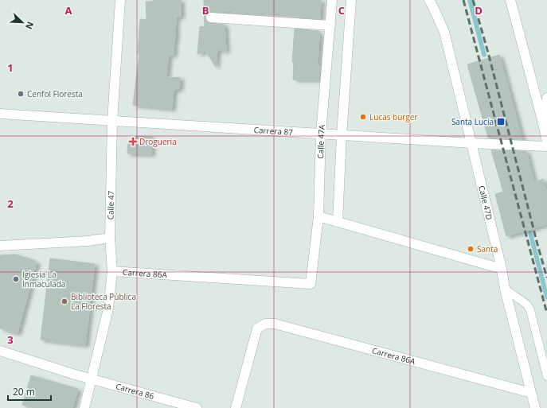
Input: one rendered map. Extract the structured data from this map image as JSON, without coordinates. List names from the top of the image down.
{
  "streets": {
    "street": [
      "Carrera 87",
      "Calle 47A",
      "Calle 47D",
      "Calle 47",
      "Carrera 86A",
      "Carrera 86"
    ]
  },
  "crossings": [
    ["Carrera 87", "Calle 47A"],
    ["Carrera 87", "Calle 47D"],
    ["Carrera 87", "Calle 47"],
    ["Calle 47A", "Carrera 86A"],
    ["Calle 47D", "Carrera 86A"],
    ["Calle 47", "Carrera 86A"],
    ["Calle 47", "Carrera 86"]
  ],
  "places": {
    "other": [
      "Cenfol Floresta",
      "Lucas burger",
      "Santa",
      "Iglesia La Inmaculada",
      "Biblioteca Pública La Floresta"
    ],
    "transit": ["Santa Lucía"],
    "health": ["Drogueria"]
  },
  "scale_bar": "20 m",
  "north": "bottom right",
  "grid": {
    "columns": [
      "A",
      "B",
      "C",
      "D"
    ],
    "rows": ["1", "2", "3"]
  }
}
